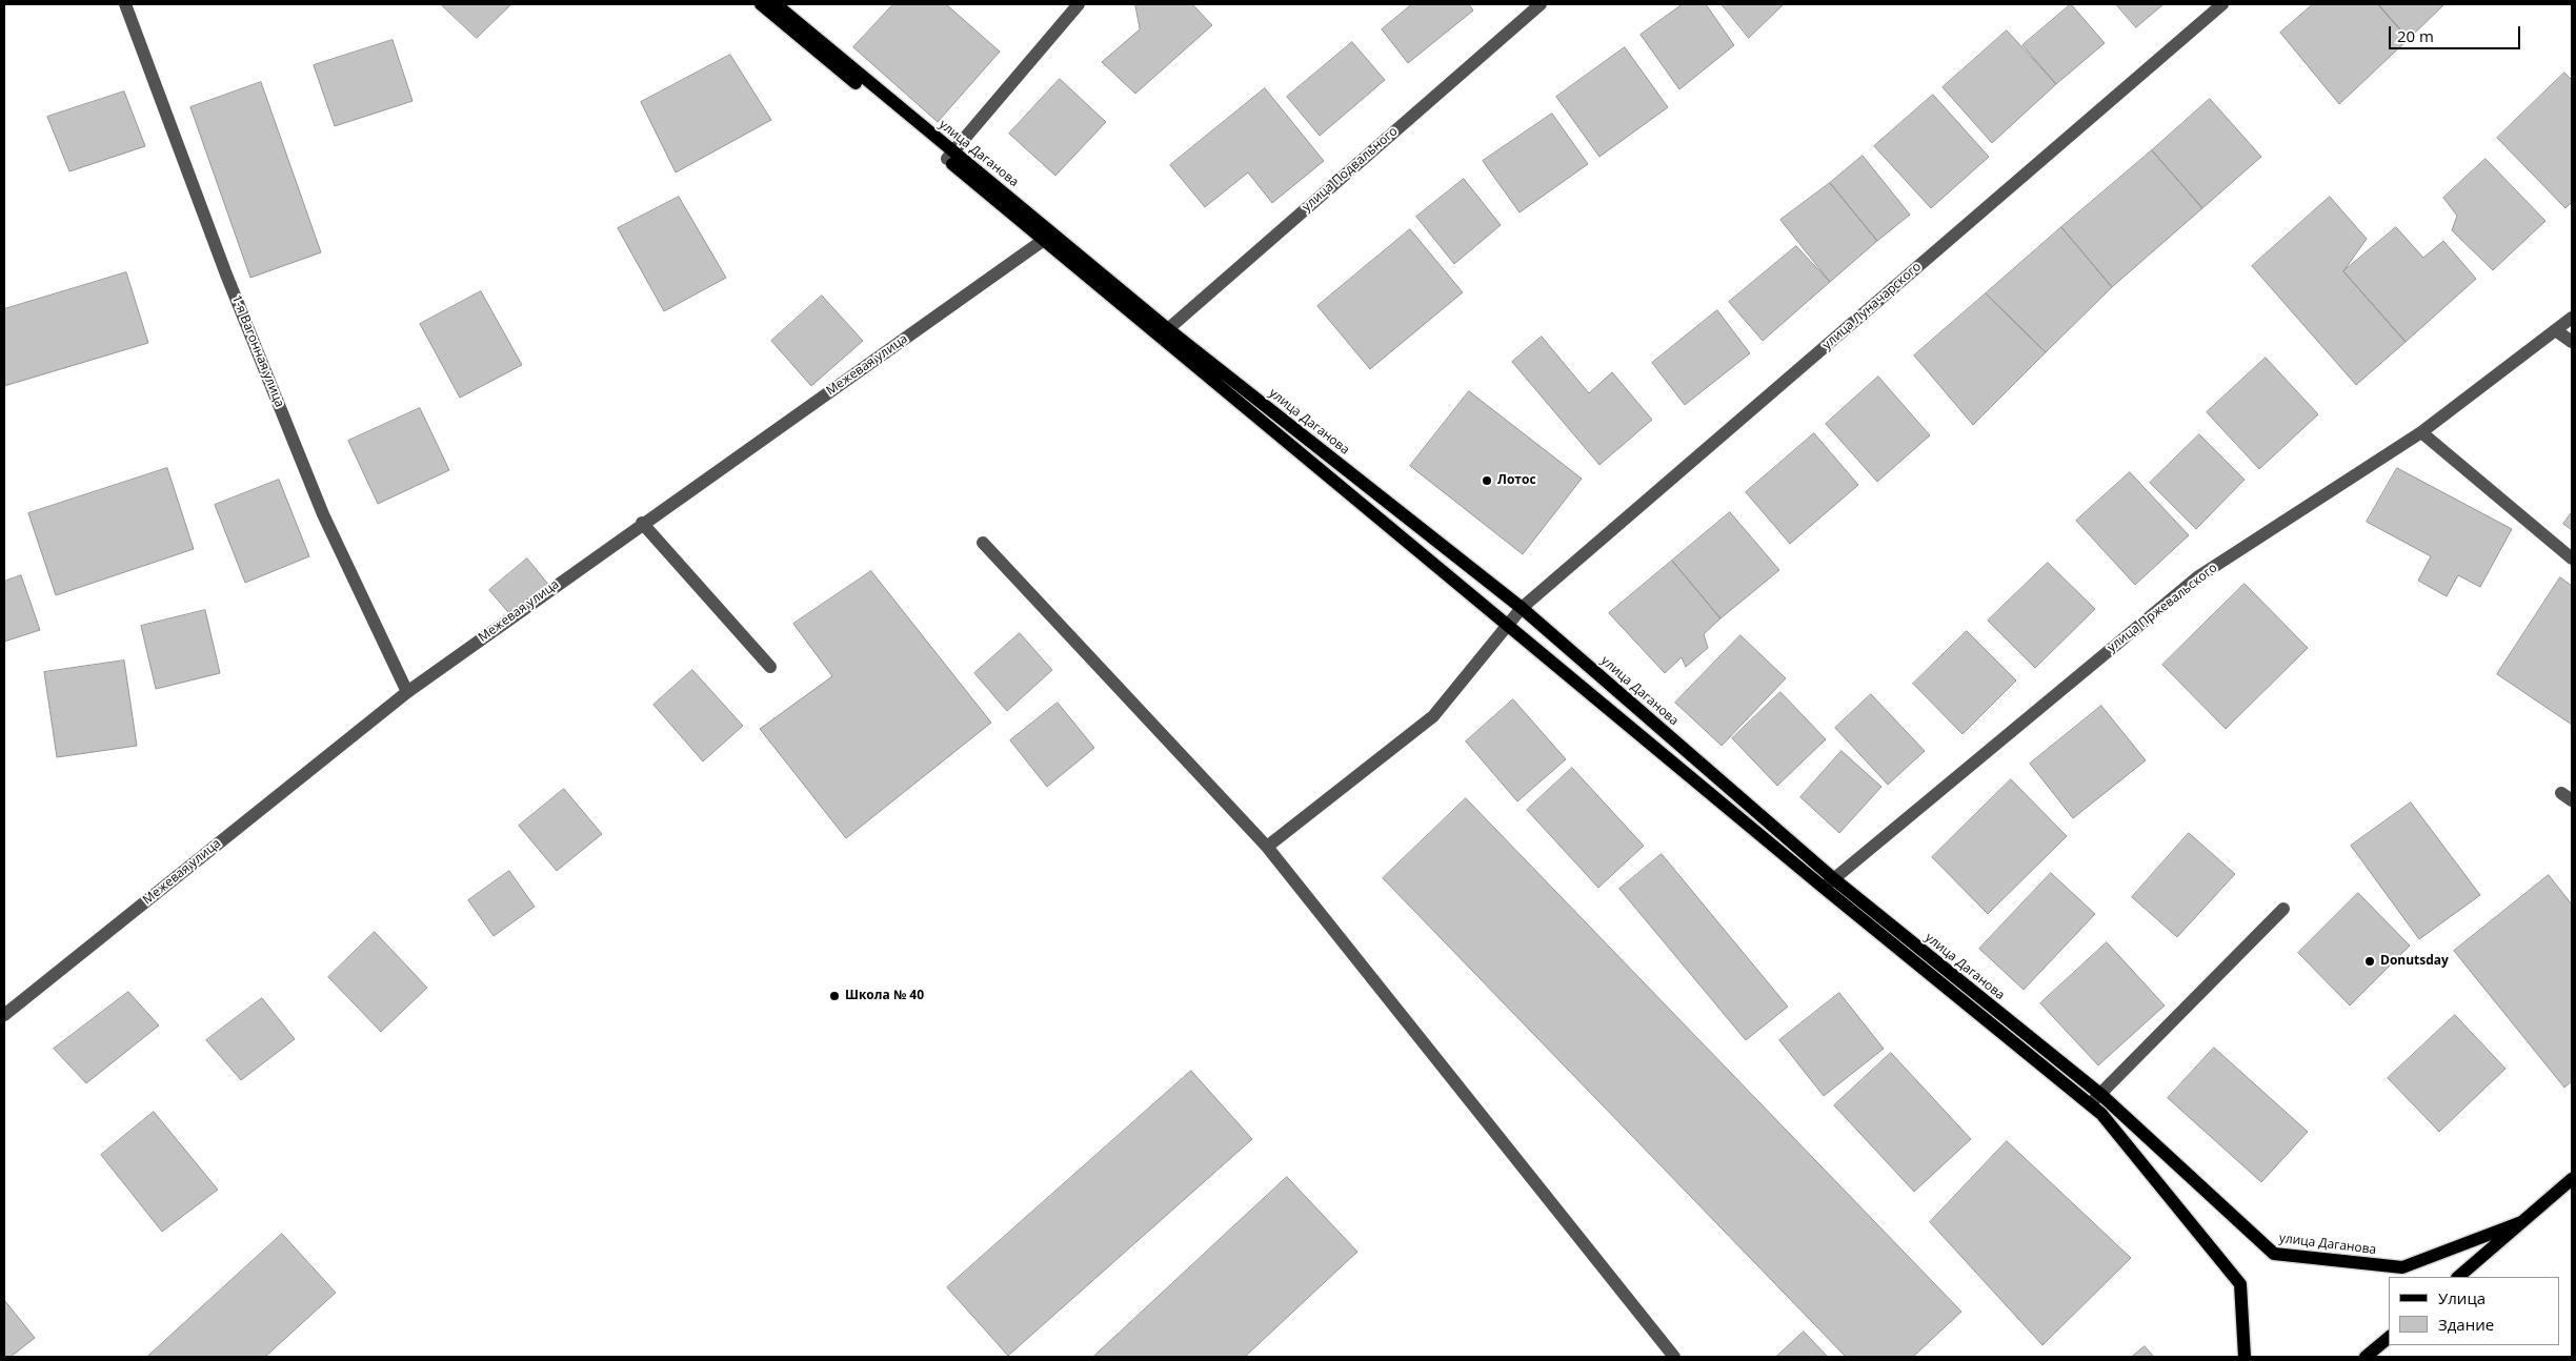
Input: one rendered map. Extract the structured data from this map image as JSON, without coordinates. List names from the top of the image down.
{
  "streets": {
    "main road": ["улица Даганова"],
    "street": [
      "улица Подвального",
      "улица Луначарского",
      "1-я Вагонная улица",
      "Межевая улица",
      "улица Пржевальского"
    ]
  },
  "crossings": [
    ["улица Даганова", "улица Подвального"],
    ["улица Даганова", "улица Луначарского"],
    ["улица Даганова", "Межевая улица"],
    ["улица Даганова", "улица Пржевальского"],
    ["1-я Вагонная улица", "Межевая улица"]
  ],
  "places": ["Лотос", "Donutsday", "Школа № 40"],
  "legend": ["Улица", "Здание"],
  "scale_bar": "20 m"
}
